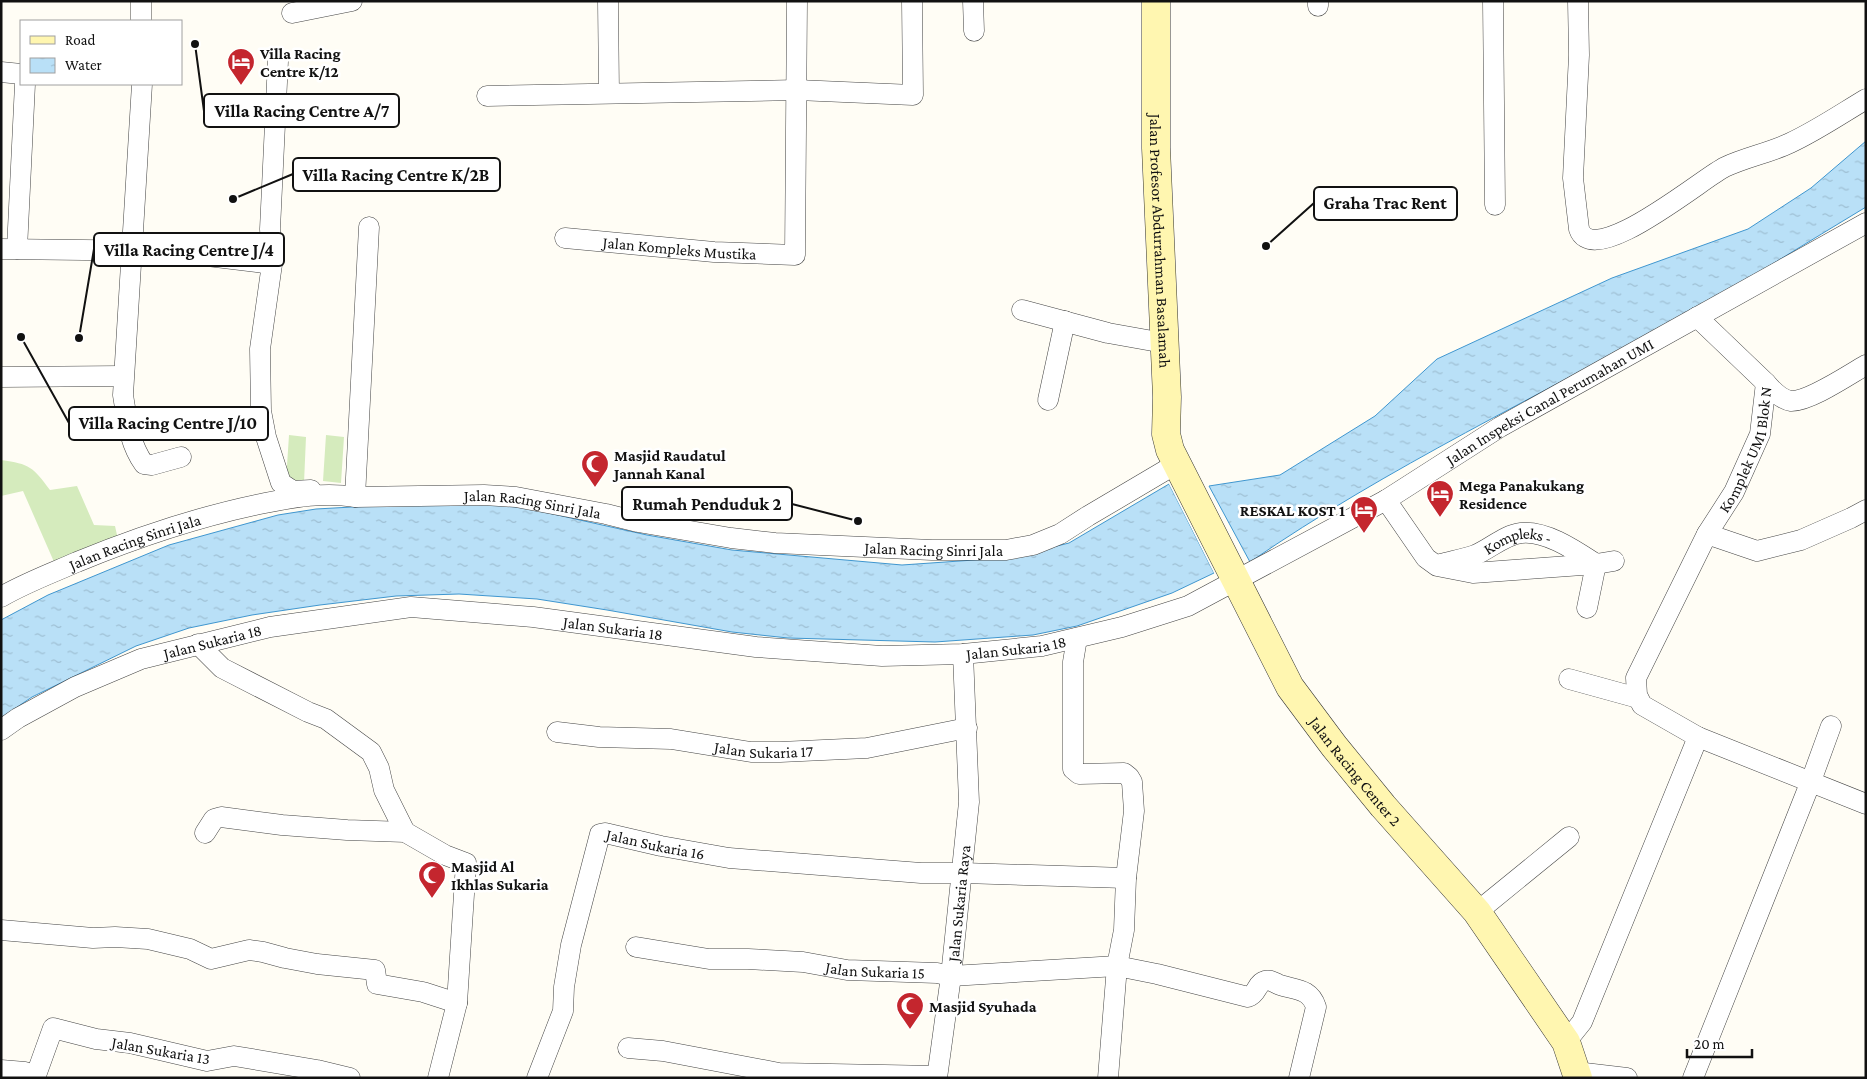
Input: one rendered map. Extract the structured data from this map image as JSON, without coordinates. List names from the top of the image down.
{
  "streets": {
    "street": [
      "Jalan Profesor Abdurrahman Basalamah",
      "Jalan Kompleks Mustika",
      "Jalan Inspeksi Canal Perumahan UMI",
      "Komplek UMI Blok N",
      "Jalan Racing Sinri Jala",
      "Kompleks -",
      "Jalan Sukaria 18",
      "Jalan Sukaria 17",
      "Jalan Racing Center 2",
      "Jalan Sukaria 16",
      "Jalan Sukaria Raya",
      "Jalan Sukaria 15",
      "Jalan Sukaria 13"
    ]
  },
  "crossings": [
    ["Jalan Profesor Abdurrahman Basalamah", "Jalan Racing Sinri Jala"],
    ["Jalan Profesor Abdurrahman Basalamah", "Jalan Racing Center 2"],
    ["Jalan Inspeksi Canal Perumahan UMI", "Jalan Sukaria 18"],
    ["Jalan Inspeksi Canal Perumahan UMI", "Jalan Racing Center 2"],
    ["Jalan Racing Sinri Jala", "Jalan Racing Center 2"],
    ["Jalan Sukaria 18", "Jalan Racing Center 2"],
    ["Jalan Sukaria 18", "Jalan Sukaria Raya"],
    ["Jalan Sukaria 17", "Jalan Sukaria Raya"],
    ["Jalan Sukaria 16", "Jalan Sukaria Raya"],
    ["Jalan Sukaria Raya", "Jalan Sukaria 15"]
  ],
  "places": {
    "other": [
      "Villa Racing Centre A/7",
      "Villa Racing Centre K/2B",
      "Graha Trac Rent",
      "Villa Racing Centre J/10",
      "Villa Racing Centre J/4",
      "Rumah Penduduk 2"
    ],
    "hotel": ["Villa Racing Centre K/12", "Mega Panakukang Residence", "RESKAL KOST 1"],
    "mosque": ["Masjid Raudatul Jannah Kanal", "Masjid Al Ikhlas Sukaria", "Masjid Syuhada"]
  },
  "legend": ["Road", "Water"],
  "scale_bar": "20 m"
}
